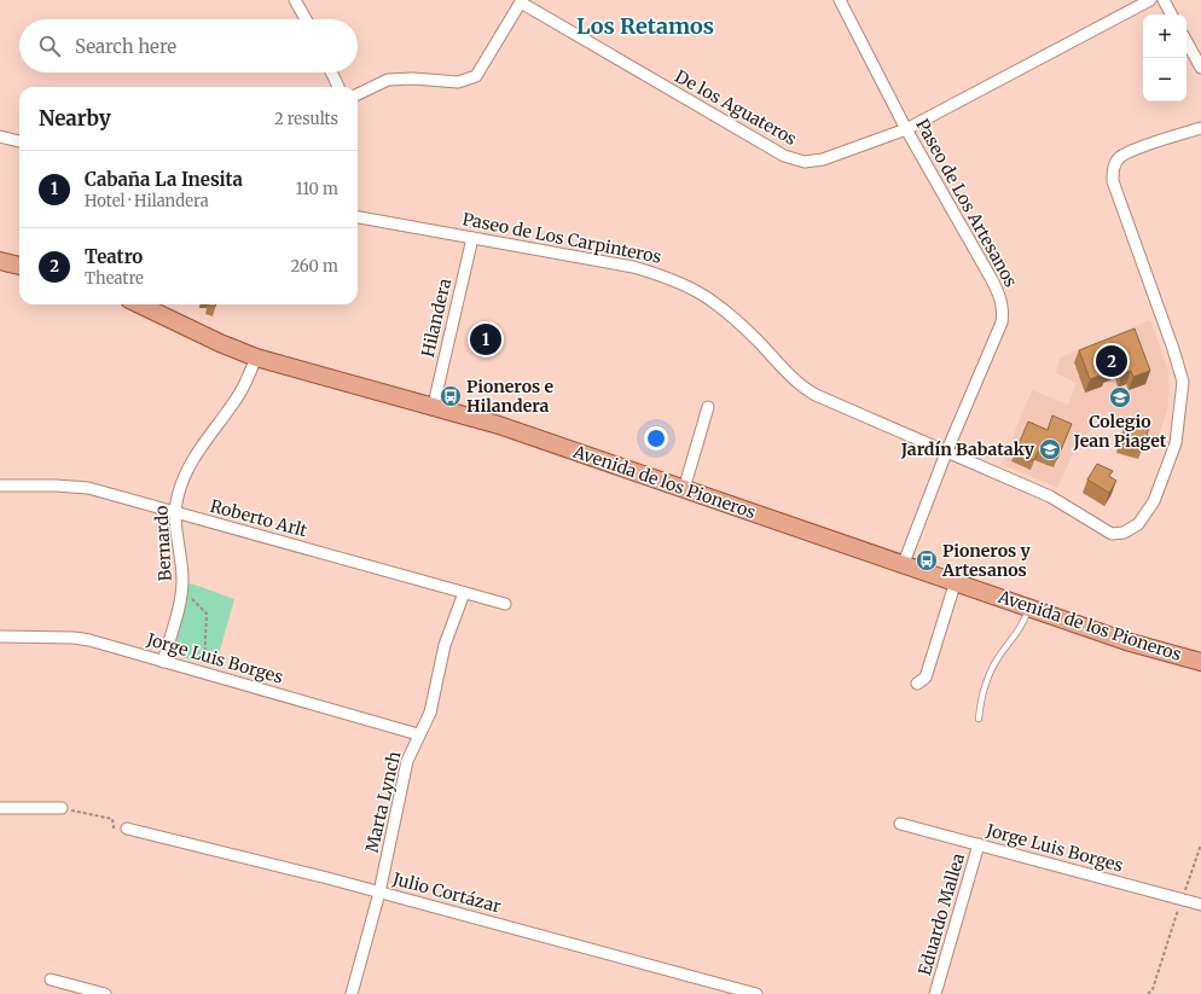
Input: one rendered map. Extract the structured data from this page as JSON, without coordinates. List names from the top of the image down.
{
  "streets": {
    "main road": ["Avenida de los Pioneros"],
    "street": [
      "De los Aguateros",
      "Paseo de Los Artesanos",
      "Paseo de Los Carpinteros",
      "Hilandera",
      "Roberto Arlt",
      "Bernardo",
      "Jorge Luis Borges",
      "Marta Lynch",
      "Julio Cortázar",
      "Eduardo Mallea"
    ]
  },
  "crossings": [
    ["De los Aguateros", "Paseo de Los Artesanos"],
    ["Paseo de Los Artesanos", "Paseo de Los Carpinteros"],
    ["Paseo de Los Artesanos", "Avenida de los Pioneros"],
    ["Paseo de Los Carpinteros", "Hilandera"],
    ["Hilandera", "Avenida de los Pioneros"],
    ["Avenida de los Pioneros", "Bernardo"],
    ["Roberto Arlt", "Bernardo"],
    ["Roberto Arlt", "Marta Lynch"],
    ["Bernardo", "Jorge Luis Borges"],
    ["Jorge Luis Borges", "Marta Lynch"],
    ["Jorge Luis Borges", "Eduardo Mallea"],
    ["Marta Lynch", "Julio Cortázar"]
  ],
  "districts": ["Los Retamos"],
  "places": {
    "bus stop": ["Pioneros e Hilandera", "Pioneros y Artesanos"],
    "school or university": ["Colegio Jean Piaget", "Jardín Babataky"]
  },
  "page": {
    "map_buttons": ["+", "−"],
    "search": "Search here",
    "heading": ["Nearby", "2 results"],
    "list": [
      {
        "mark": "1",
        "name": "Cabaña La Inesita",
        "note": "Hotel · Hilandera",
        "value": "110 m"
      },
      {
        "mark": "2",
        "name": "Teatro",
        "note": "Theatre",
        "value": "260 m"
      }
    ],
    "pins": ["1", "2"]
  }
}
